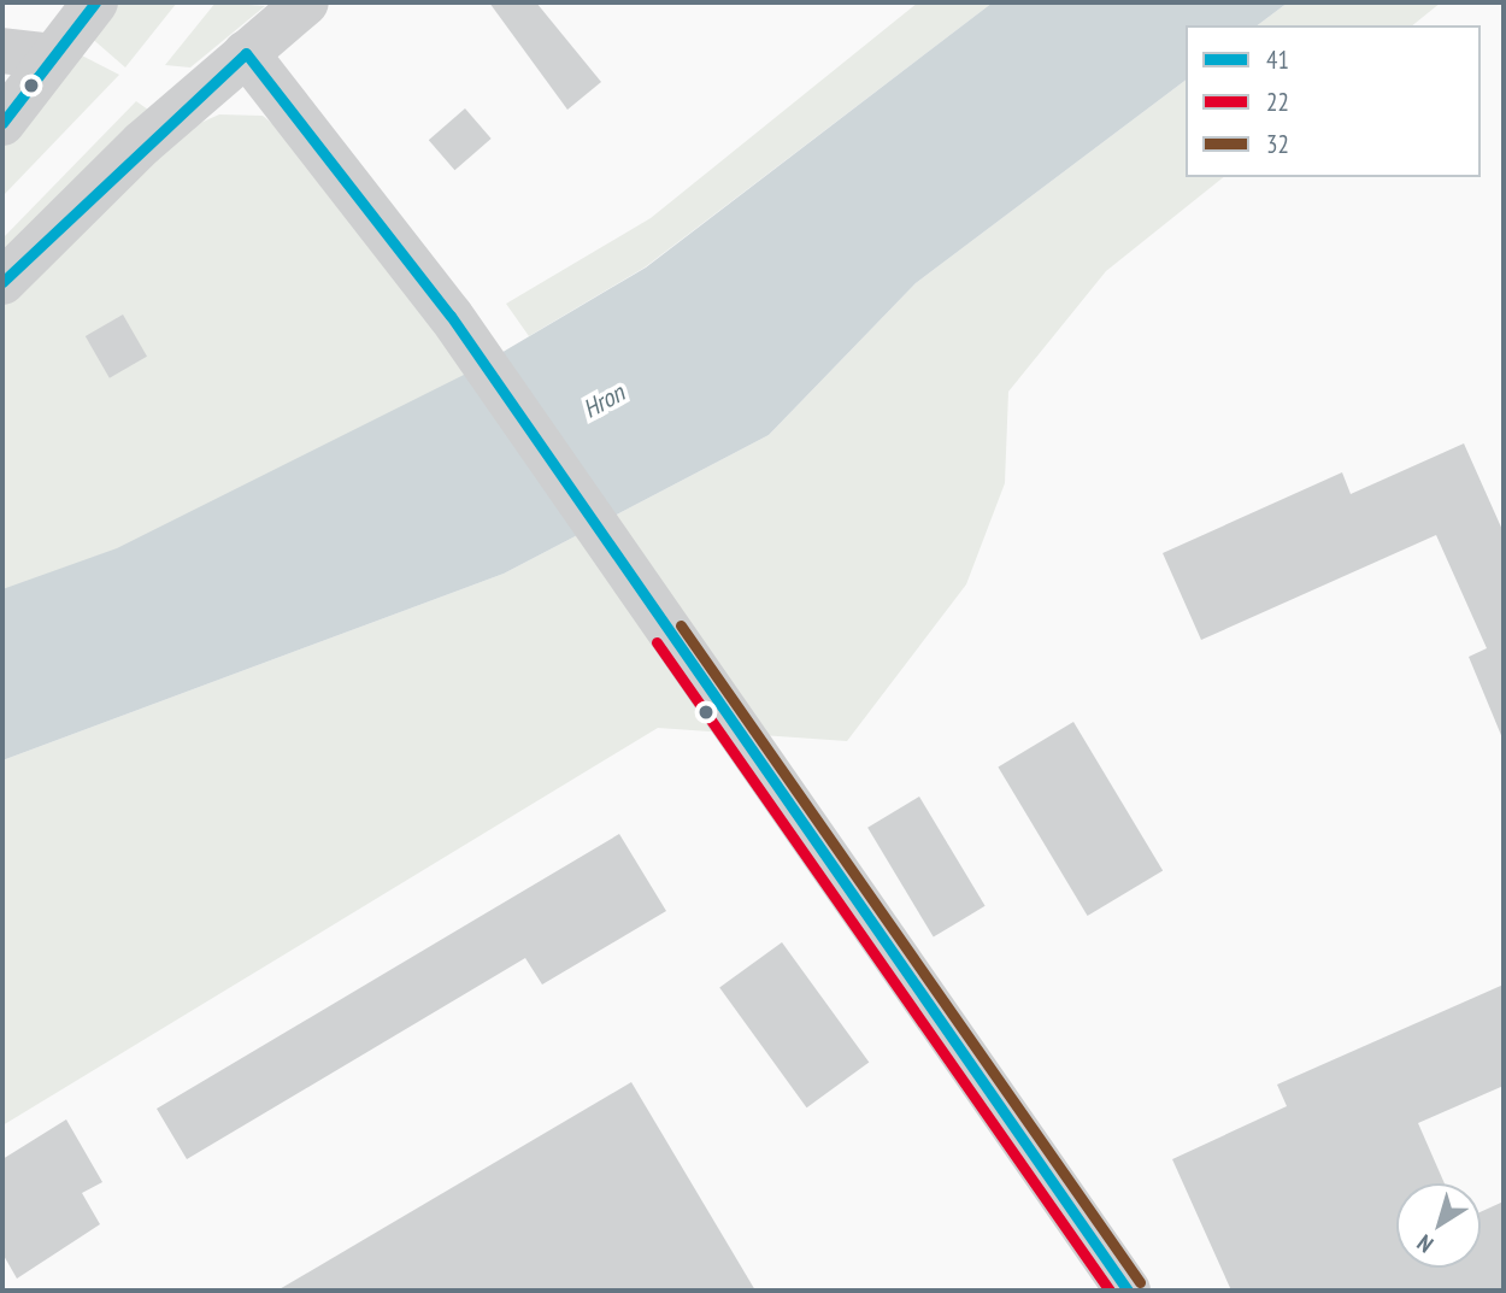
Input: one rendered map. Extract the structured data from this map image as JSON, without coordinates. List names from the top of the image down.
{
  "water": ["Hron"],
  "lines": ["transit line 41", "transit line 32", "transit line 22"],
  "legend": ["41", "22", "32"],
  "north": "bottom left"
}
